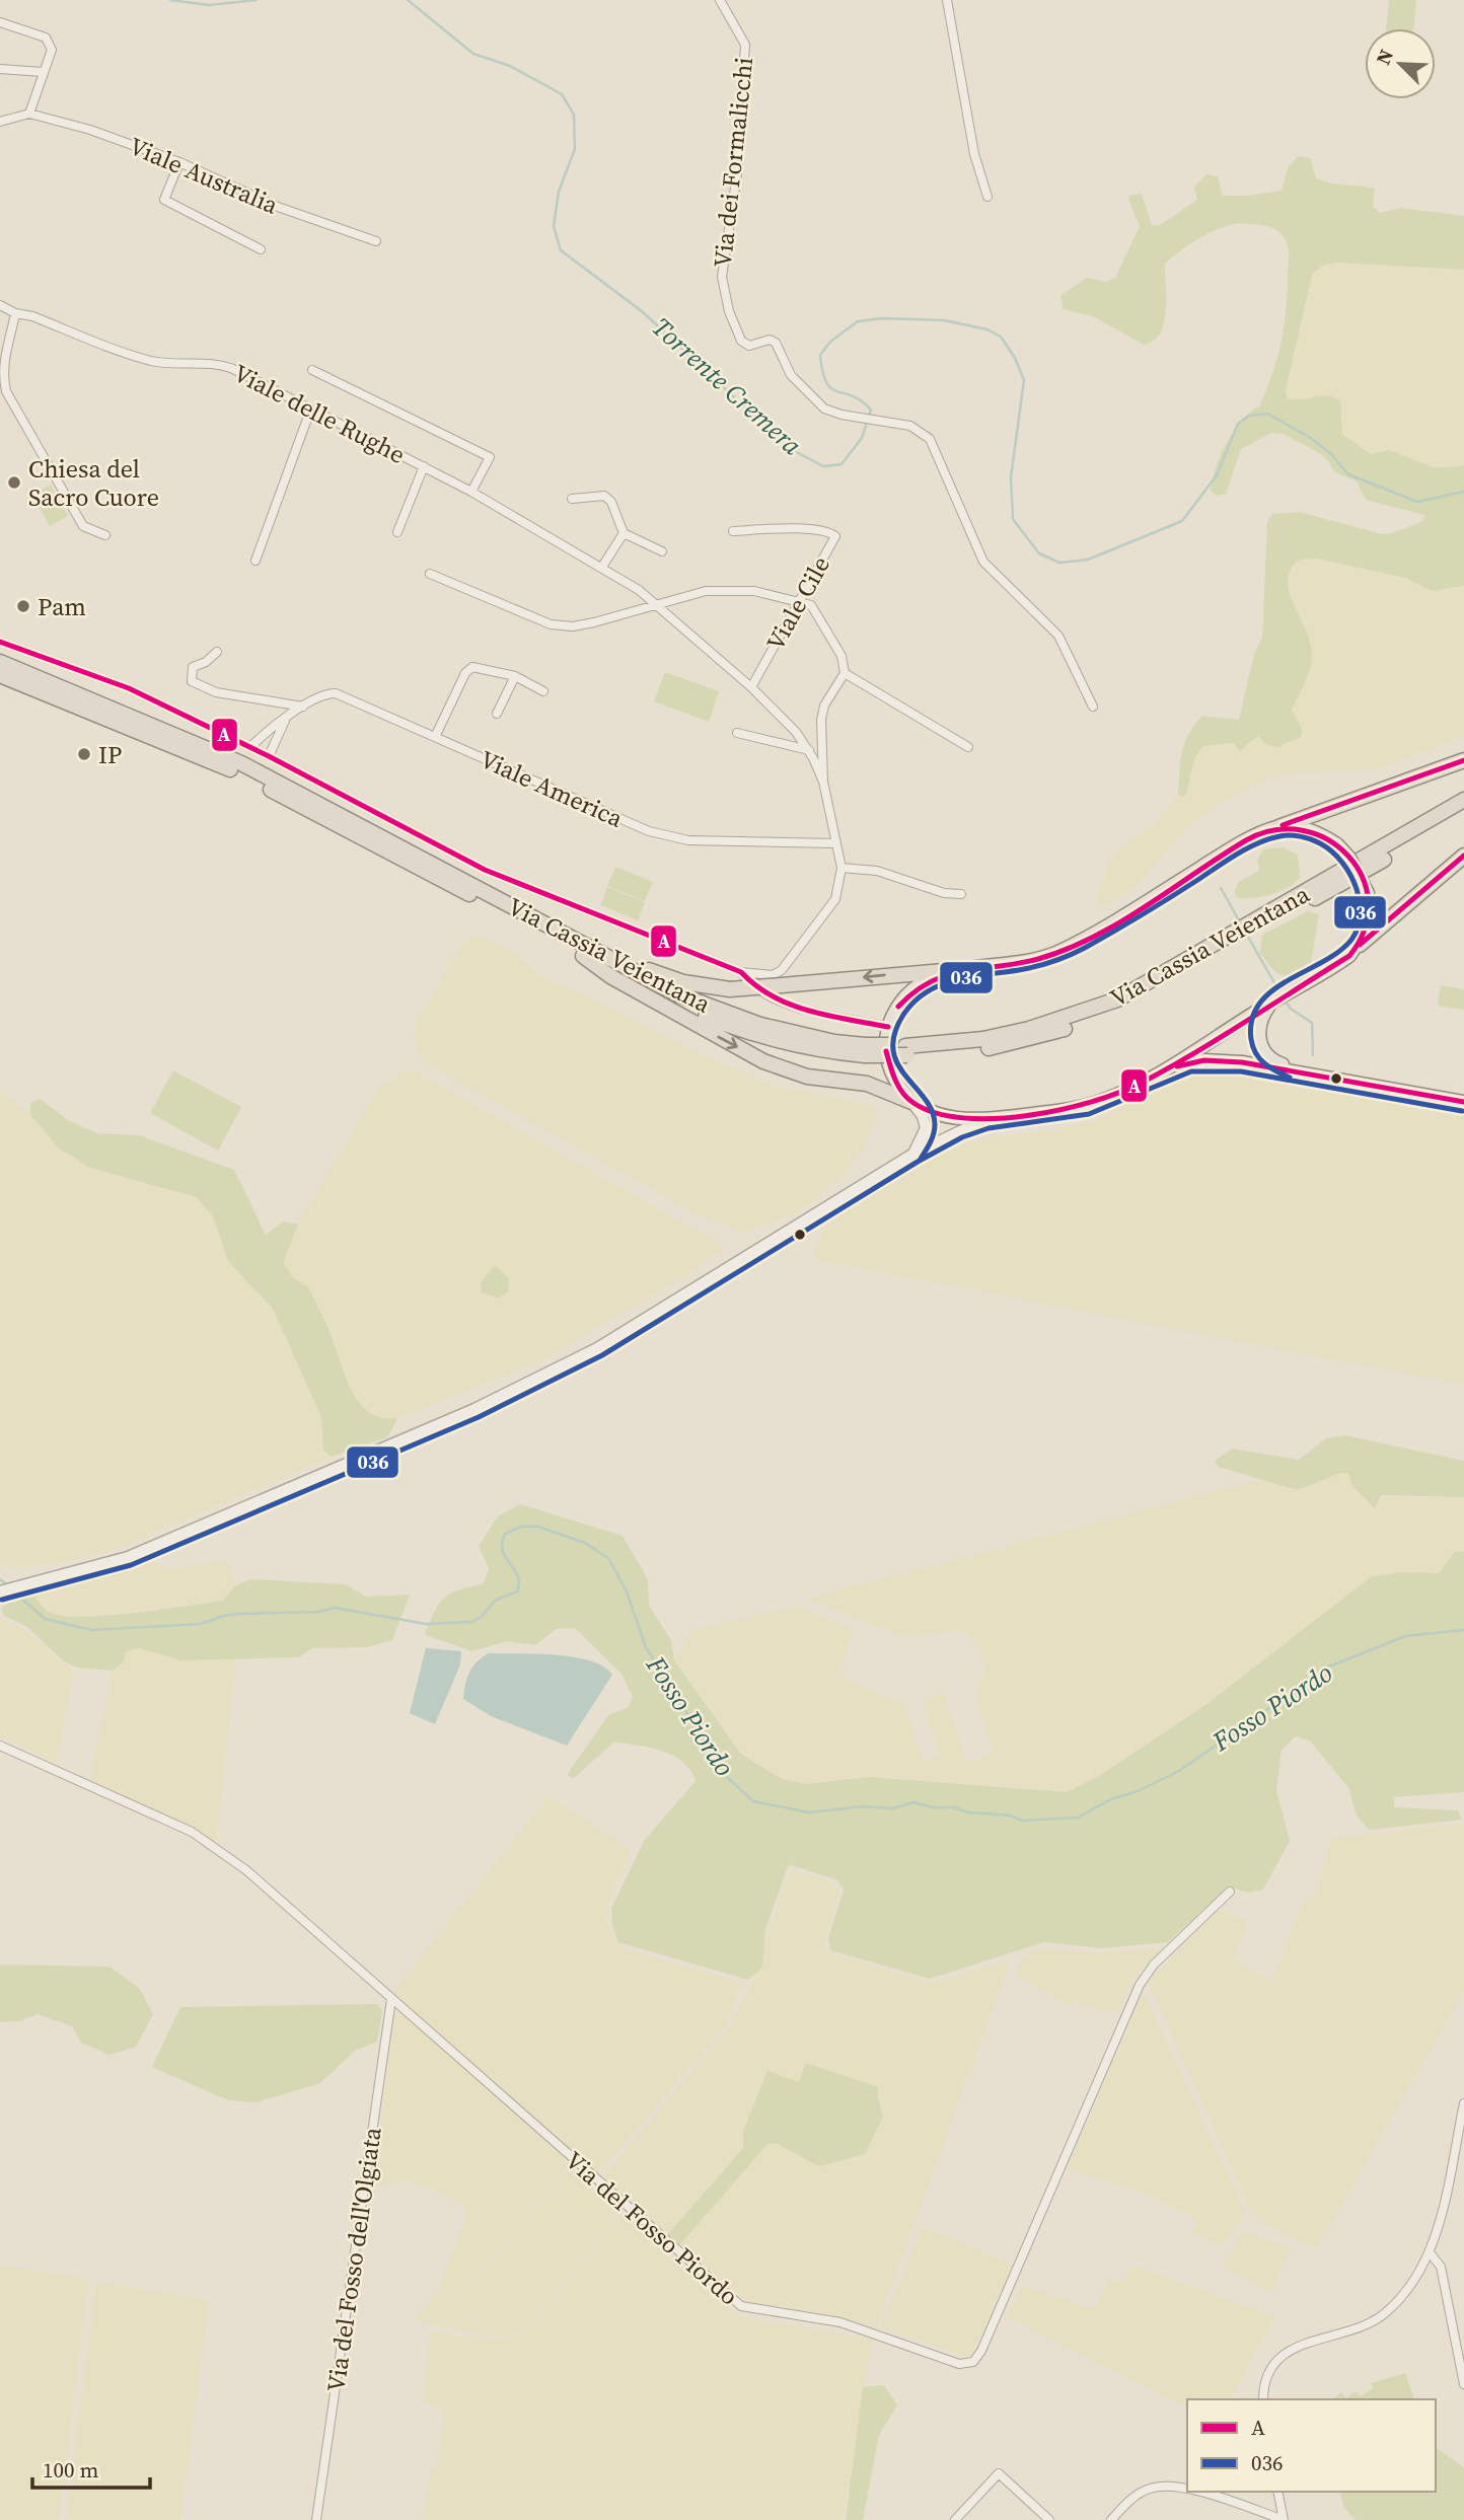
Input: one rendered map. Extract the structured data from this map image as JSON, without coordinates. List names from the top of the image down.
{
  "streets": {
    "highway": ["Via Cassia Veientana"],
    "street": [
      "Via dei Formalicchi",
      "Viale Australia",
      "Viale delle Rughe",
      "Viale Cile",
      "Viale America",
      "Via del Fosso Piordo",
      "Via del Fosso dell'Olgiata"
    ]
  },
  "crossings": [
    ["Viale delle Rughe", "Viale Cile"],
    ["Via del Fosso Piordo", "Via del Fosso dell'Olgiata"]
  ],
  "water": ["Torrente Cremera", "Fosso Piordo"],
  "places": ["Chiesa del Sacro Cuore", "Pam", "IP"],
  "lines": ["transit line A", "transit line 036"],
  "legend": ["A", "036"],
  "scale_bar": "100 m",
  "north": "top left"
}
